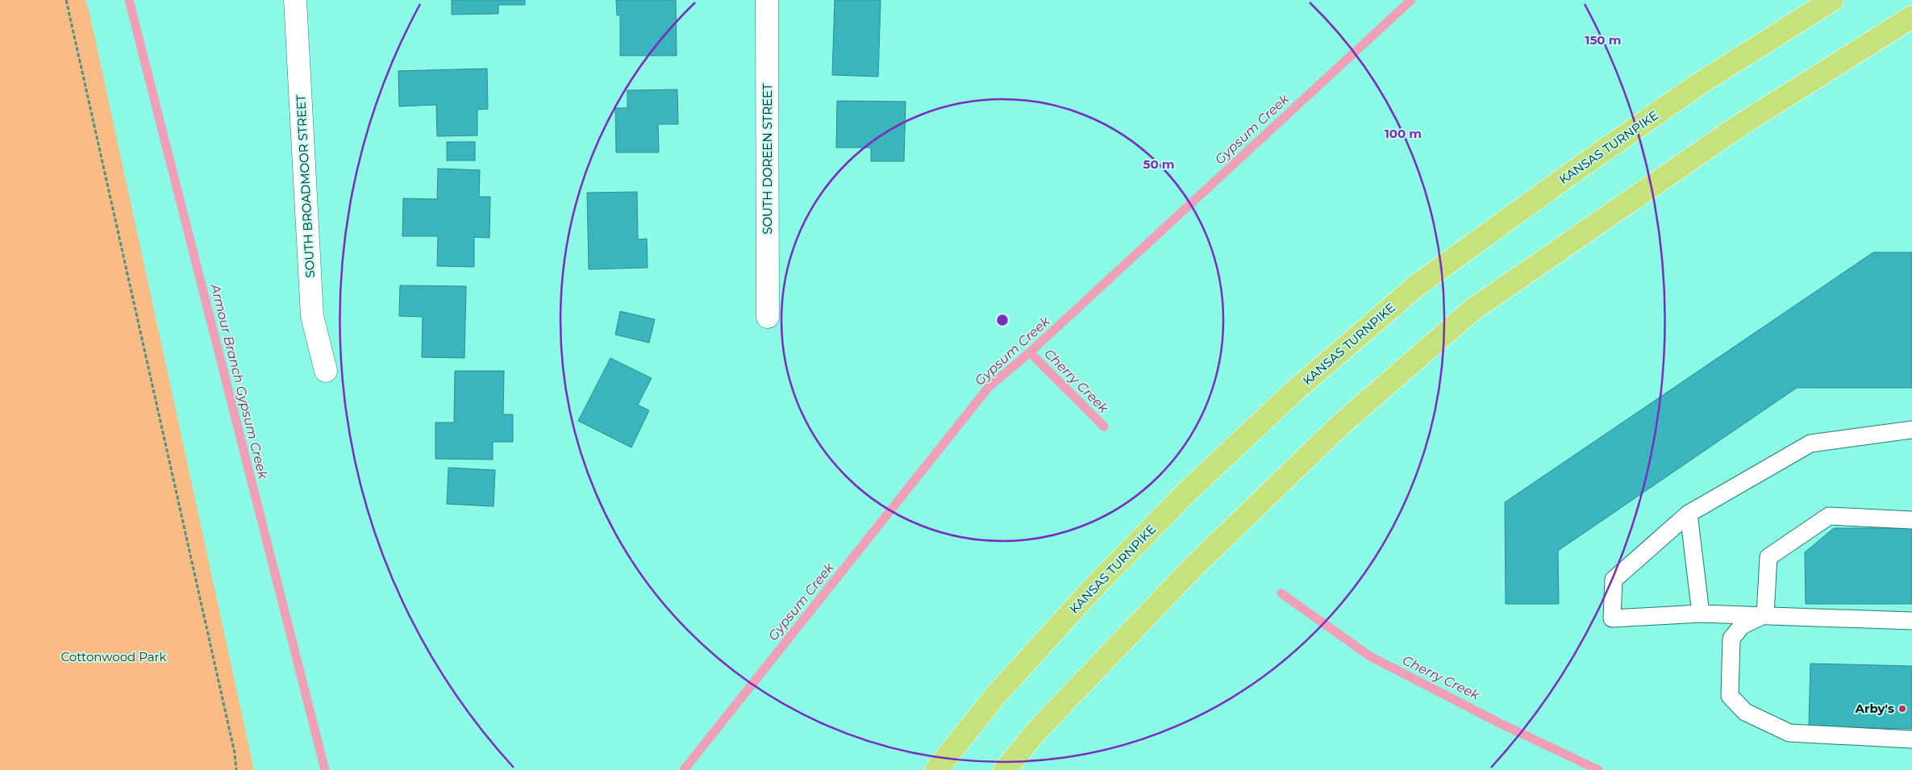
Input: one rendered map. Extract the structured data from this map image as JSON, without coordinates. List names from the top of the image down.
{
  "streets": {
    "highway": ["KANSAS TURNPIKE"],
    "street": ["SOUTH DOREEN STREET", "SOUTH BROADMOOR STREET"]
  },
  "water": ["Gypsum Creek", "Cherry Creek", "Armour Branch Gypsum Creek"],
  "parks": ["Cottonwood Park"],
  "places": ["Arby's"],
  "rings": ["150 m", "100 m", "50 m"]
}
